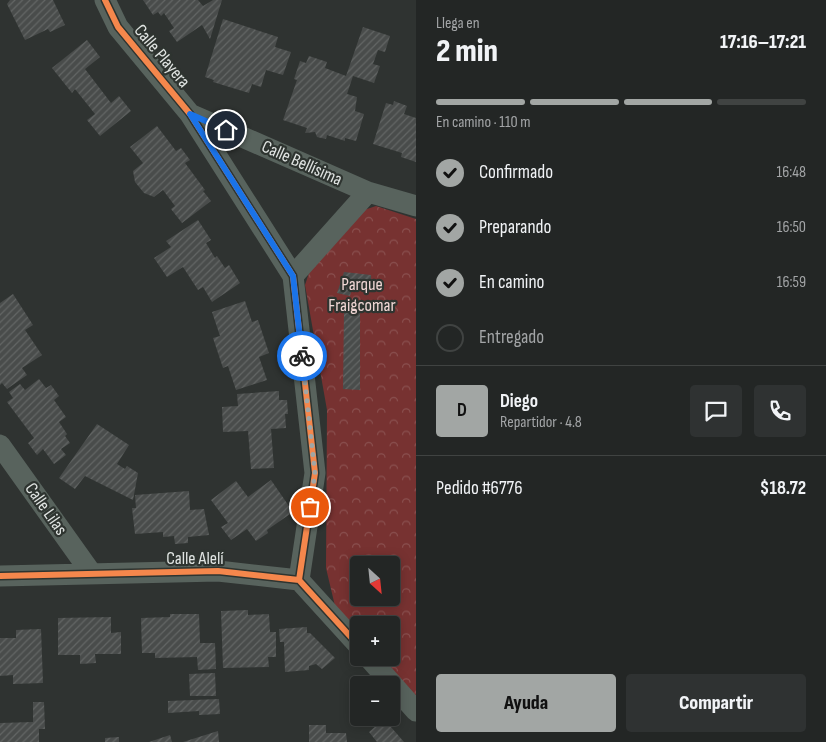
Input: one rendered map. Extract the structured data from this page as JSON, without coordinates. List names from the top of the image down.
{
  "streets": {
    "street": [
      "Calle Playera",
      "Calle Bellísima",
      "Calle Lilas",
      "Calle Alelí"
    ]
  },
  "crossings": [
    ["Calle Playera", "Calle Bellísima"],
    ["Calle Playera", "Calle Alelí"],
    ["Calle Lilas", "Calle Alelí"]
  ],
  "parks": ["Parque Fraigcomar"],
  "north": "bottom right",
  "page": {
    "heading": ["2 min", "Llega en", "17:16–17:21"],
    "panel": [
      "Diego",
      "Repartidor · 4.8",
      "Pedido #6776",
      "$18.72"
    ],
    "bar": "En camino · 110 m",
    "list": [
      ["Confirmado", "16:48"],
      ["Preparando", "16:50"],
      ["En camino", "16:59"],
      "Entregado"
    ],
    "round": "D",
    "map_buttons": ["+", "−"],
    "buttons": ["Ayuda", "Compartir"]
  }
}
